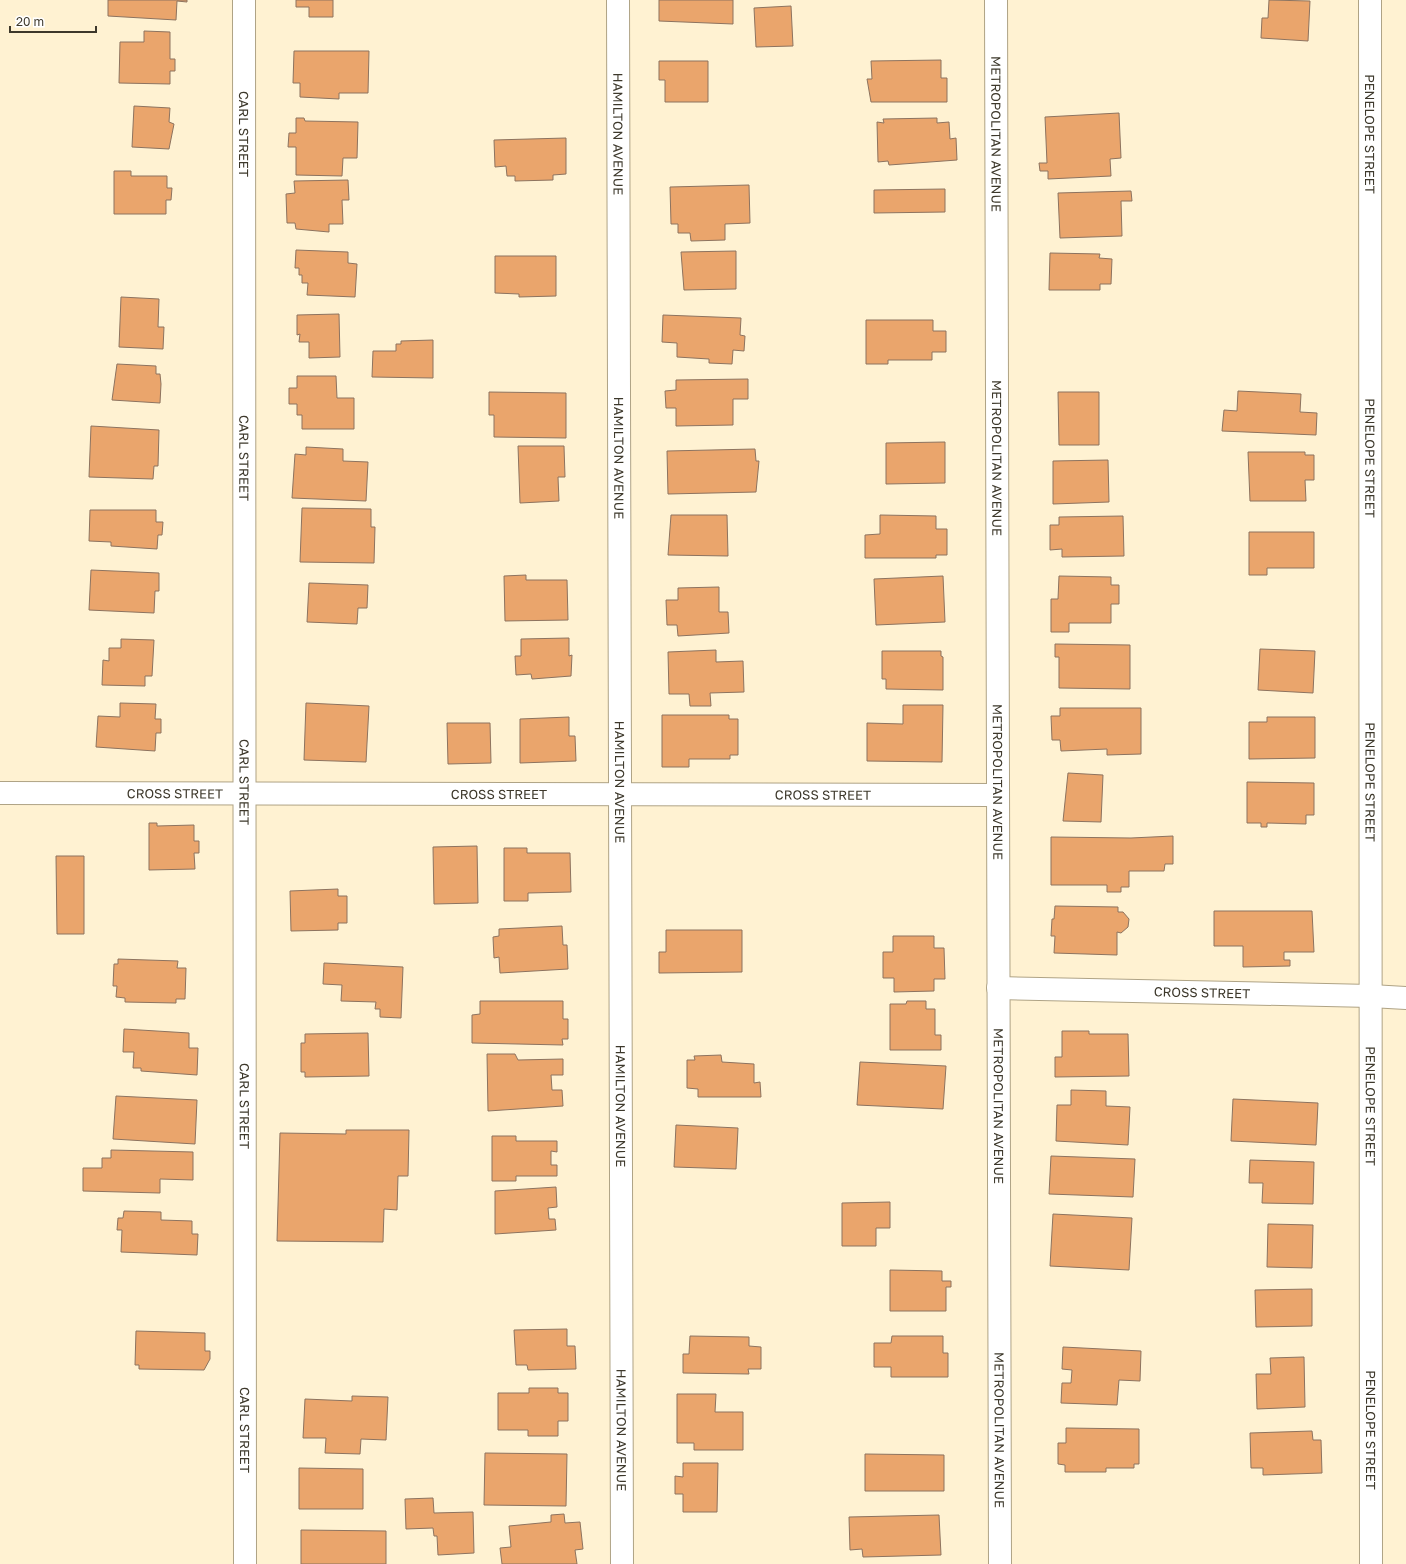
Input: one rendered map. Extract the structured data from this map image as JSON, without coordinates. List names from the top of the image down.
{
  "streets": {
    "street": [
      "CARL STREET",
      "HAMILTON AVENUE",
      "METROPOLITAN AVENUE",
      "PENELOPE STREET",
      "CROSS STREET"
    ]
  },
  "crossings": [
    ["CARL STREET", "CROSS STREET"],
    ["HAMILTON AVENUE", "CROSS STREET"],
    ["METROPOLITAN AVENUE", "CROSS STREET"],
    ["PENELOPE STREET", "CROSS STREET"]
  ],
  "scale_bar": "20 m"
}
